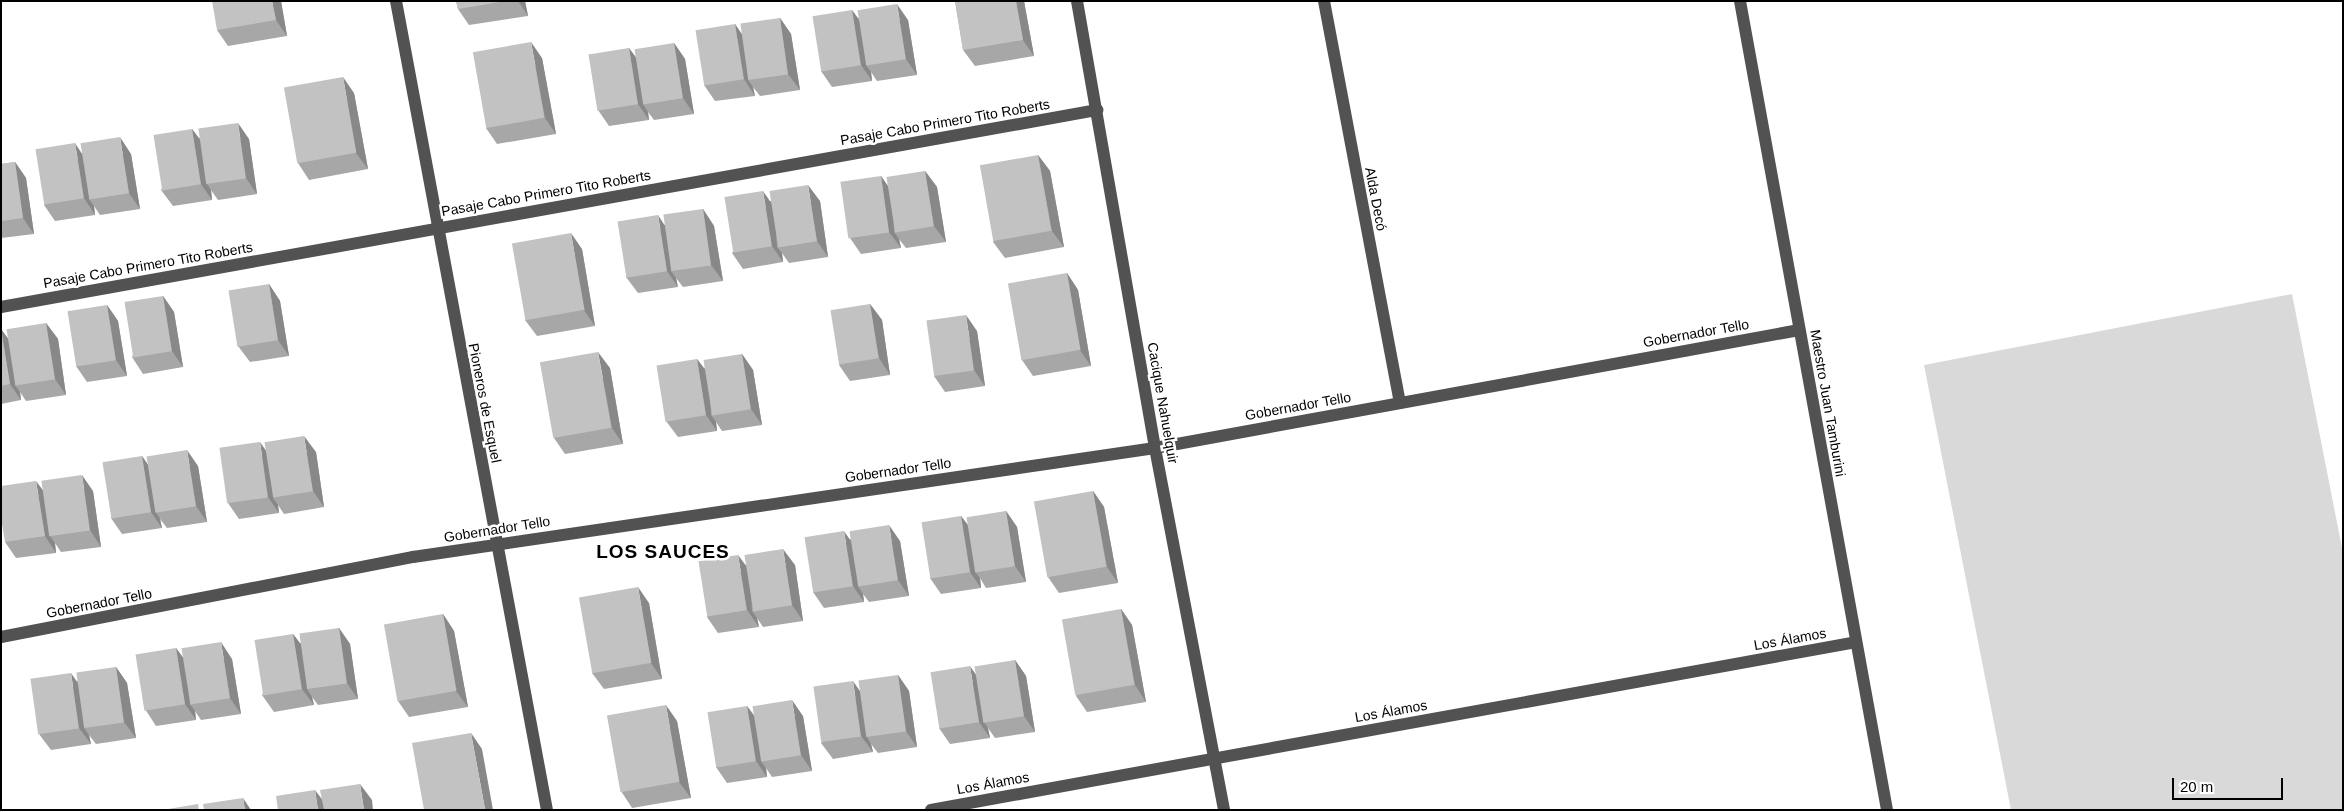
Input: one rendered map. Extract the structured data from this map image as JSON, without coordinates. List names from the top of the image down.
{
  "streets": {
    "street": [
      "Pasaje Cabo Primero Tito Roberts",
      "Alda Decó",
      "Gobernador Tello",
      "Pioneros de Esquel",
      "Cacique Nahuelquir",
      "Maestro Juan Tamburini",
      "Los Álamos"
    ]
  },
  "crossings": [
    ["Pasaje Cabo Primero Tito Roberts", "Pioneros de Esquel"],
    ["Pasaje Cabo Primero Tito Roberts", "Cacique Nahuelquir"],
    ["Alda Decó", "Gobernador Tello"],
    ["Gobernador Tello", "Pioneros de Esquel"],
    ["Gobernador Tello", "Cacique Nahuelquir"],
    ["Gobernador Tello", "Maestro Juan Tamburini"],
    ["Cacique Nahuelquir", "Los Álamos"],
    ["Maestro Juan Tamburini", "Los Álamos"]
  ],
  "districts": ["LOS SAUCES"],
  "scale_bar": "20 m"
}
